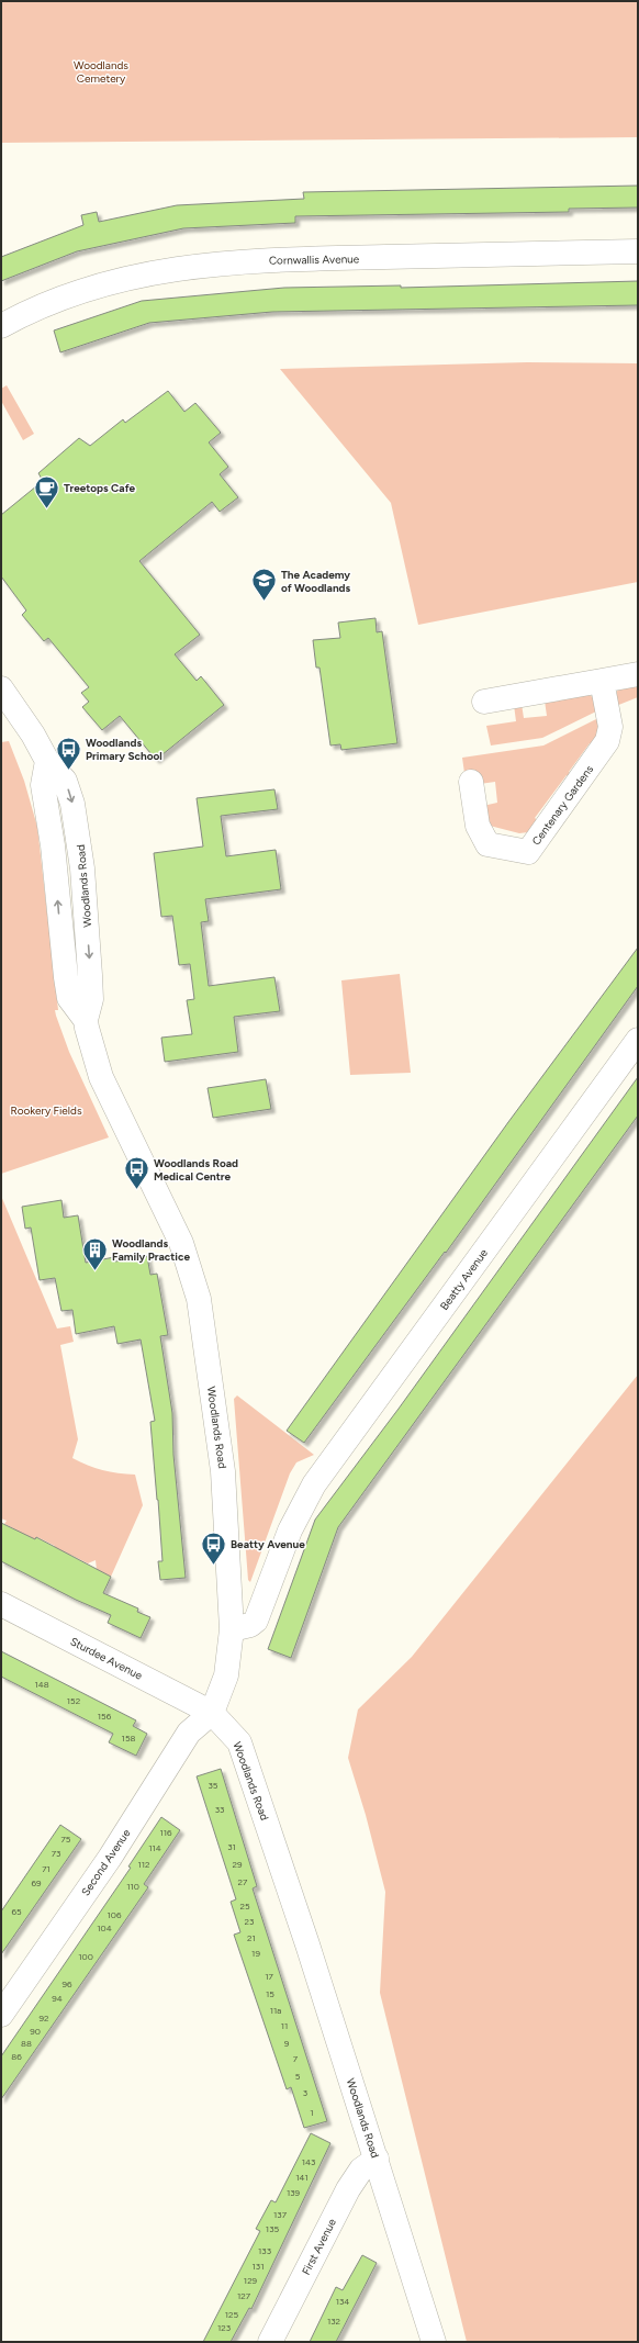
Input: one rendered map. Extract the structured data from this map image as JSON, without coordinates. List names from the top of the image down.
{
  "streets": {
    "street": [
      "Cornwallis Avenue",
      "Centenary Gardens",
      "Woodlands Road",
      "Beatty Avenue",
      "Sturdee Avenue",
      "Second Avenue",
      "First Avenue"
    ]
  },
  "crossings": [
    ["Woodlands Road", "Beatty Avenue"],
    ["Woodlands Road", "Sturdee Avenue"],
    ["Woodlands Road", "Second Avenue"],
    ["Woodlands Road", "First Avenue"],
    ["Sturdee Avenue", "Second Avenue"]
  ],
  "parks": ["Woodlands Cemetery", "Rookery Fields"],
  "places": {
    "cafe": ["Treetops Cafe"],
    "school or university": ["The Academy of Woodlands"],
    "bus stop": ["Woodlands Primary School", "Woodlands Road Medical Centre", "Beatty Avenue"],
    "building": ["Woodlands Family Practice"]
  },
  "house_numbers": [
    "148",
    "152",
    "156",
    "158",
    "35",
    "33",
    "116",
    "75",
    "31",
    "114",
    "73",
    "112",
    "29",
    "71",
    "27",
    "69",
    "110",
    "25",
    "65",
    "106",
    "23",
    "104",
    "21",
    "19",
    "100",
    "17",
    "96",
    "15",
    "94",
    "11a",
    "92",
    "11",
    "90",
    "88",
    "9",
    "86",
    "7",
    "5",
    "3",
    "1",
    "143",
    "141",
    "139",
    "137",
    "135",
    "133",
    "131",
    "129",
    "127",
    "134",
    "125",
    "132",
    "123"
  ]
}
